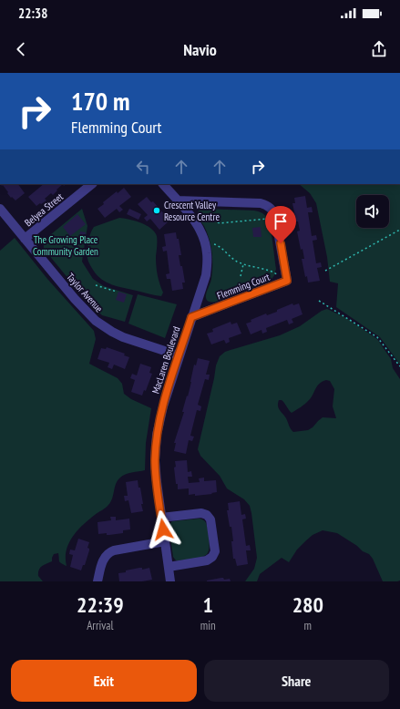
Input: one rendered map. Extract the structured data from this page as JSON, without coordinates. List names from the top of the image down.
{
  "streets": {
    "street": [
      "Belyea Street",
      "Flemming Court",
      "Taylor Avenue",
      "MacLaren Boulevard"
    ]
  },
  "crossings": [
    ["Belyea Street", "Taylor Avenue"],
    ["Flemming Court", "MacLaren Boulevard"],
    ["Taylor Avenue", "MacLaren Boulevard"]
  ],
  "parks": ["The Growing Place Community Garden"],
  "places": ["Crescent Valley Resource Centre"],
  "page": {
    "status": "22:38",
    "header": "Navio",
    "turn": ["170 m", "Flemming Court"],
    "eta": [
      "22:39",
      "Arrival",
      "1",
      "min",
      "280",
      "m"
    ],
    "buttons": ["Exit", "Share"]
  }
}
